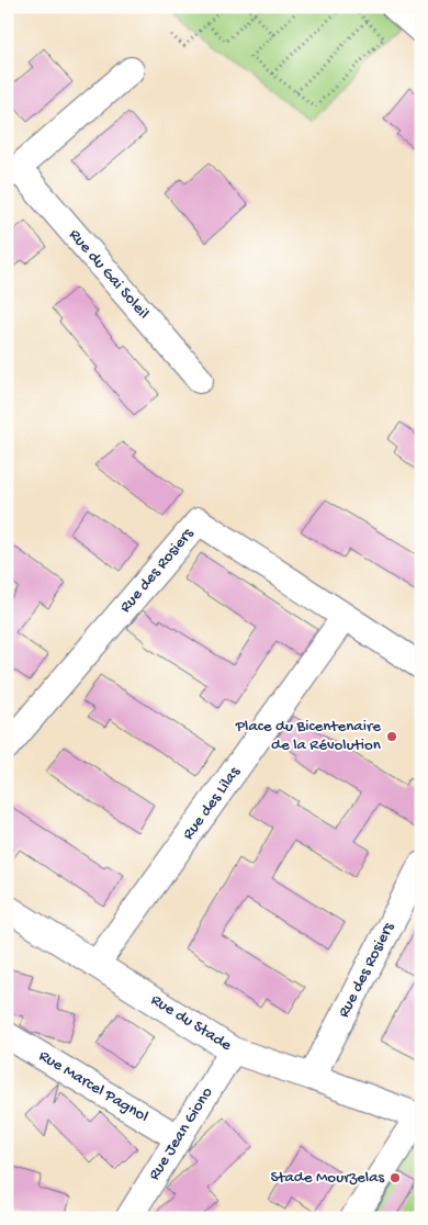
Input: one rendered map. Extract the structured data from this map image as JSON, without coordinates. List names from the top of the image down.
{
  "streets": {
    "street": [
      "Rue du Gai Soleil",
      "Rue des Rosiers",
      "Rue des Lilas",
      "Rue du Stade",
      "Rue Marcel Pagnol",
      "Rue Jean Giono"
    ]
  },
  "crossings": [
    ["Rue des Rosiers", "Rue des Lilas"],
    ["Rue des Rosiers", "Rue du Stade"],
    ["Rue des Lilas", "Rue du Stade"],
    ["Rue du Stade", "Rue Jean Giono"],
    ["Rue Marcel Pagnol", "Rue Jean Giono"]
  ],
  "places": ["Place du Bicentenaire de la Révolution", "Stade Mourzelas"]
}
